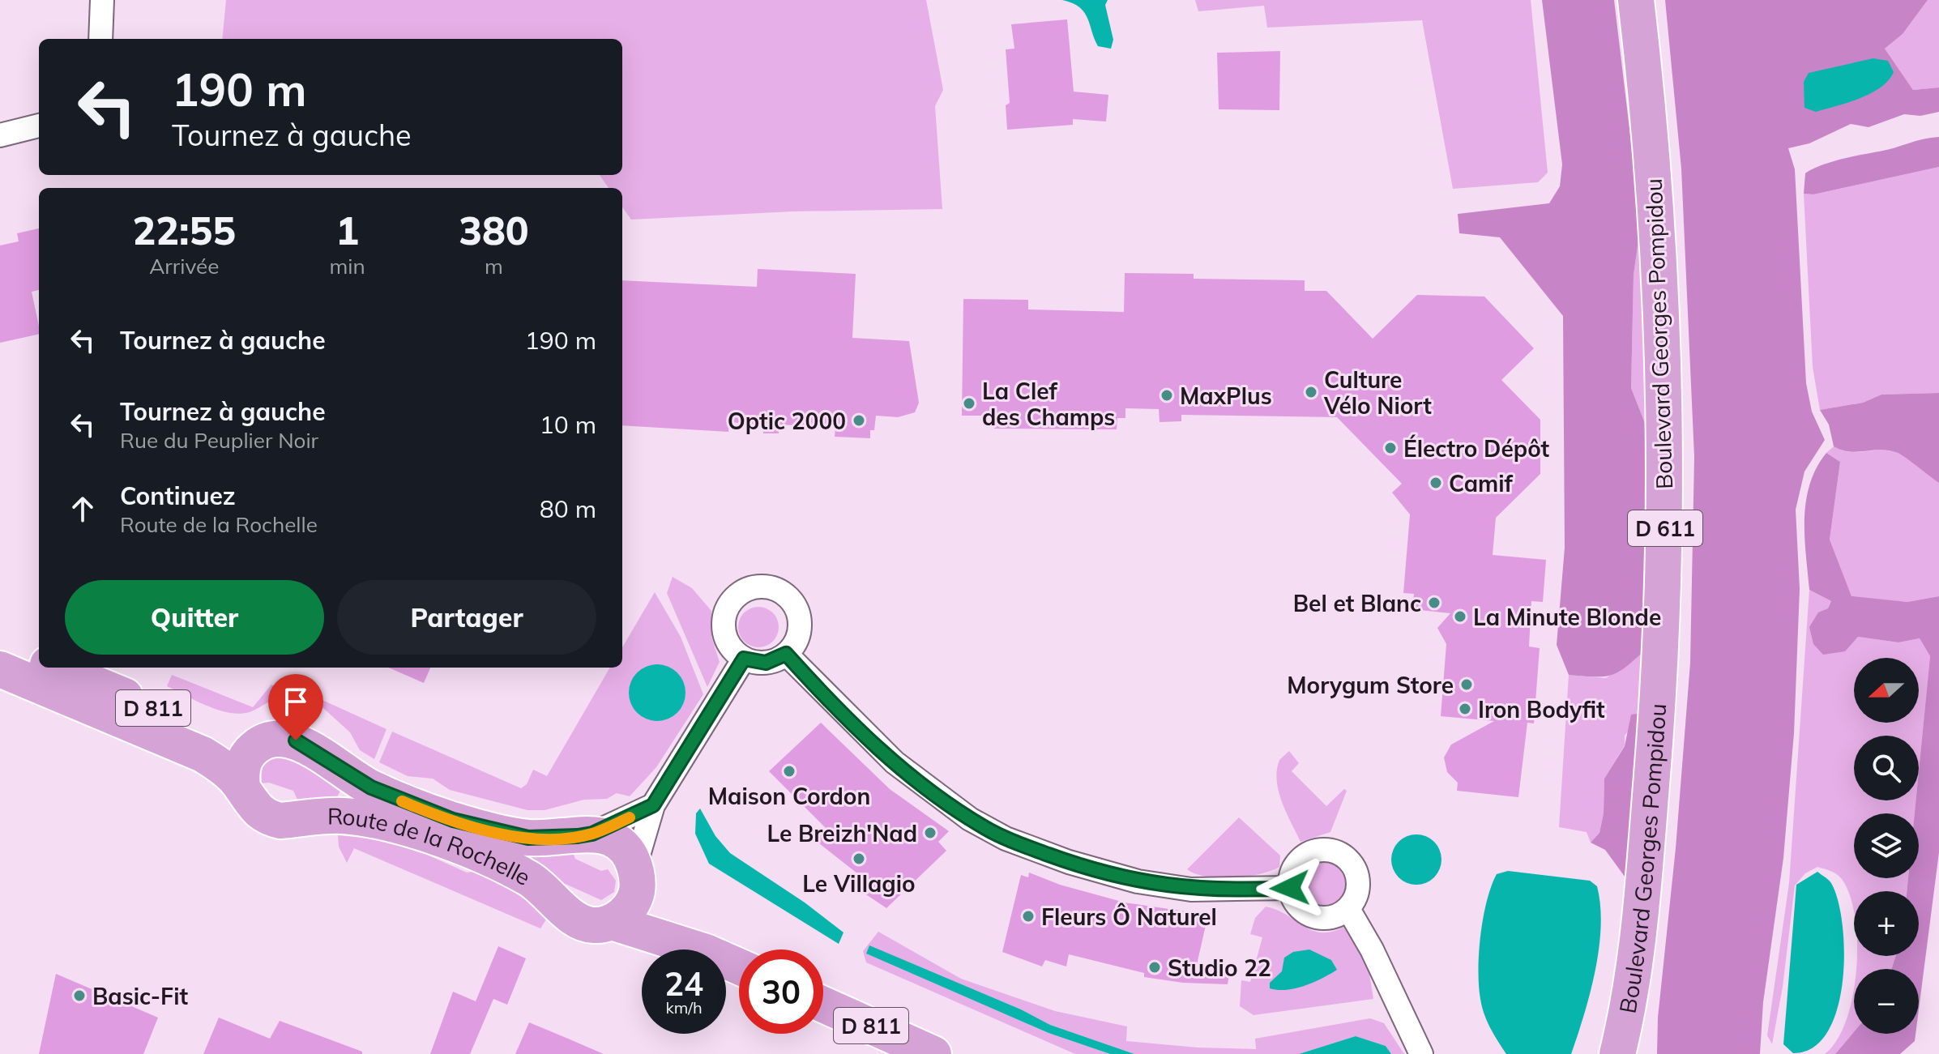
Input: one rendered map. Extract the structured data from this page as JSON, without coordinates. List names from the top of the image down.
{
  "streets": {
    "main road": [
      "Boulevard Georges Pompidou",
      "D 611",
      "D 811",
      "Route de la Rochelle"
    ]
  },
  "places": [
    "Culture Vélo Niort",
    "MaxPlus",
    "La Clef des Champs",
    "Optic 2000",
    "Électro Dépôt",
    "Camif",
    "Bel et Blanc",
    "La Minute Blonde",
    "Morygum Store",
    "Iron Bodyfit",
    "Maison Cordon",
    "Le Breizh'Nad",
    "Le Villagio",
    "Fleurs Ô Naturel",
    "Studio 22",
    "Basic-Fit"
  ],
  "north": "left",
  "page": {
    "turn": ["190 m", "Tournez à gauche"],
    "eta": [
      "22:55",
      "Arrivée",
      "1",
      "min",
      "380",
      "m"
    ],
    "list": [
      {
        "name": "Tournez à gauche",
        "value": "190 m"
      },
      {
        "name": "Tournez à gauche",
        "note": "Rue du Peuplier Noir",
        "value": "10 m"
      },
      {
        "name": "Continuez",
        "note": "Route de la Rochelle",
        "value": "80 m"
      }
    ],
    "buttons": ["Quitter", "Partager"],
    "map_buttons": ["+", "−"],
    "speed": "24 km/h",
    "limit": "30"
  }
}
